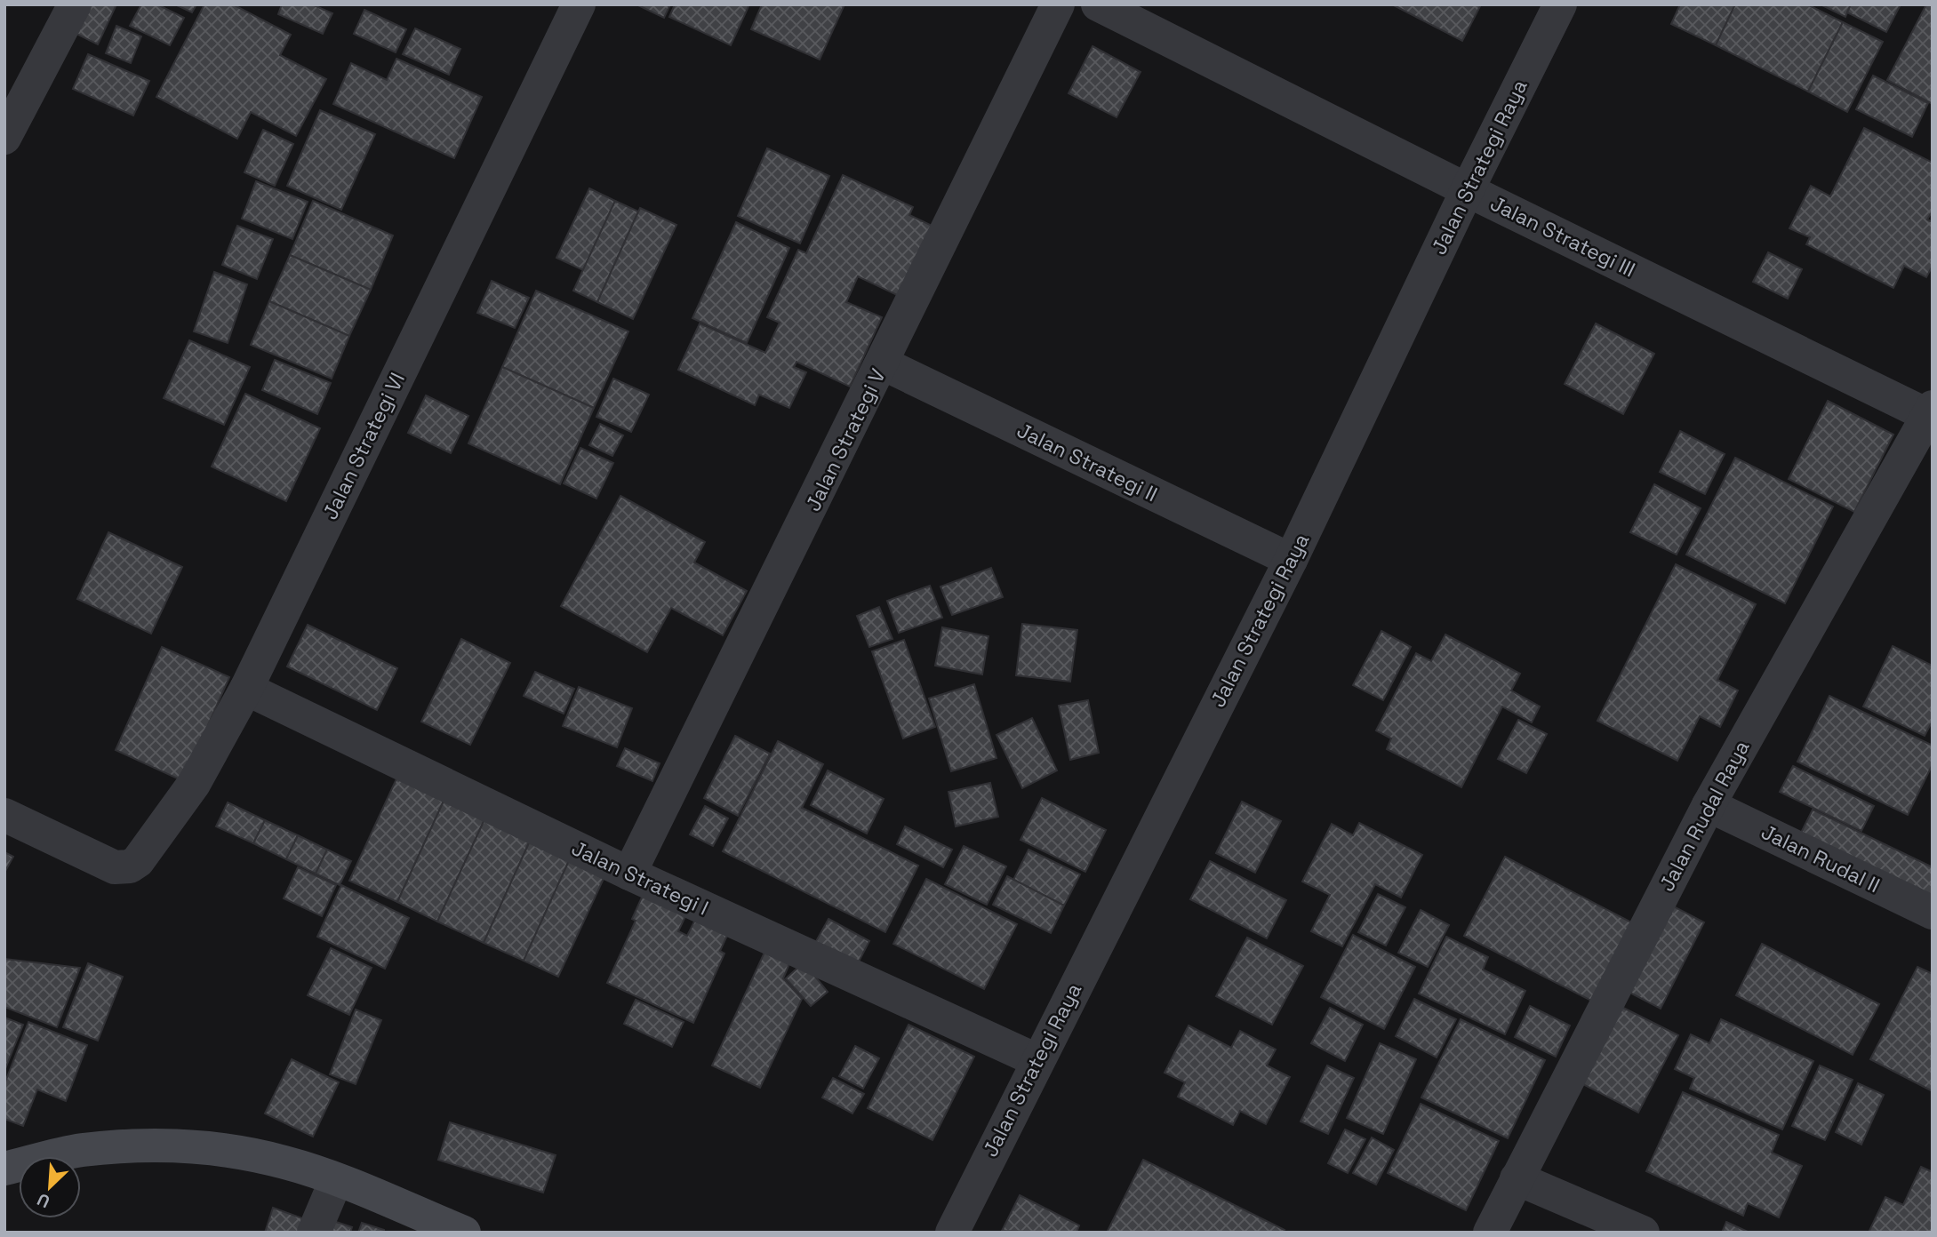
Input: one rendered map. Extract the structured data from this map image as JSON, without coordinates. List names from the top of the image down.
{
  "streets": {
    "street": [
      "Jalan Strategi Raya",
      "Jalan Strategi III",
      "Jalan Strategi V",
      "Jalan Strategi VI",
      "Jalan Strategi II",
      "Jalan Rudal Raya",
      "Jalan Rudal II",
      "Jalan Strategi I"
    ]
  },
  "crossings": [
    ["Jalan Strategi Raya", "Jalan Strategi III"],
    ["Jalan Strategi Raya", "Jalan Strategi II"],
    ["Jalan Strategi Raya", "Jalan Strategi I"],
    ["Jalan Strategi III", "Jalan Rudal Raya"],
    ["Jalan Strategi V", "Jalan Strategi II"],
    ["Jalan Strategi V", "Jalan Strategi I"],
    ["Jalan Strategi VI", "Jalan Strategi I"],
    ["Jalan Rudal Raya", "Jalan Rudal II"]
  ],
  "north": "bottom left"
}
